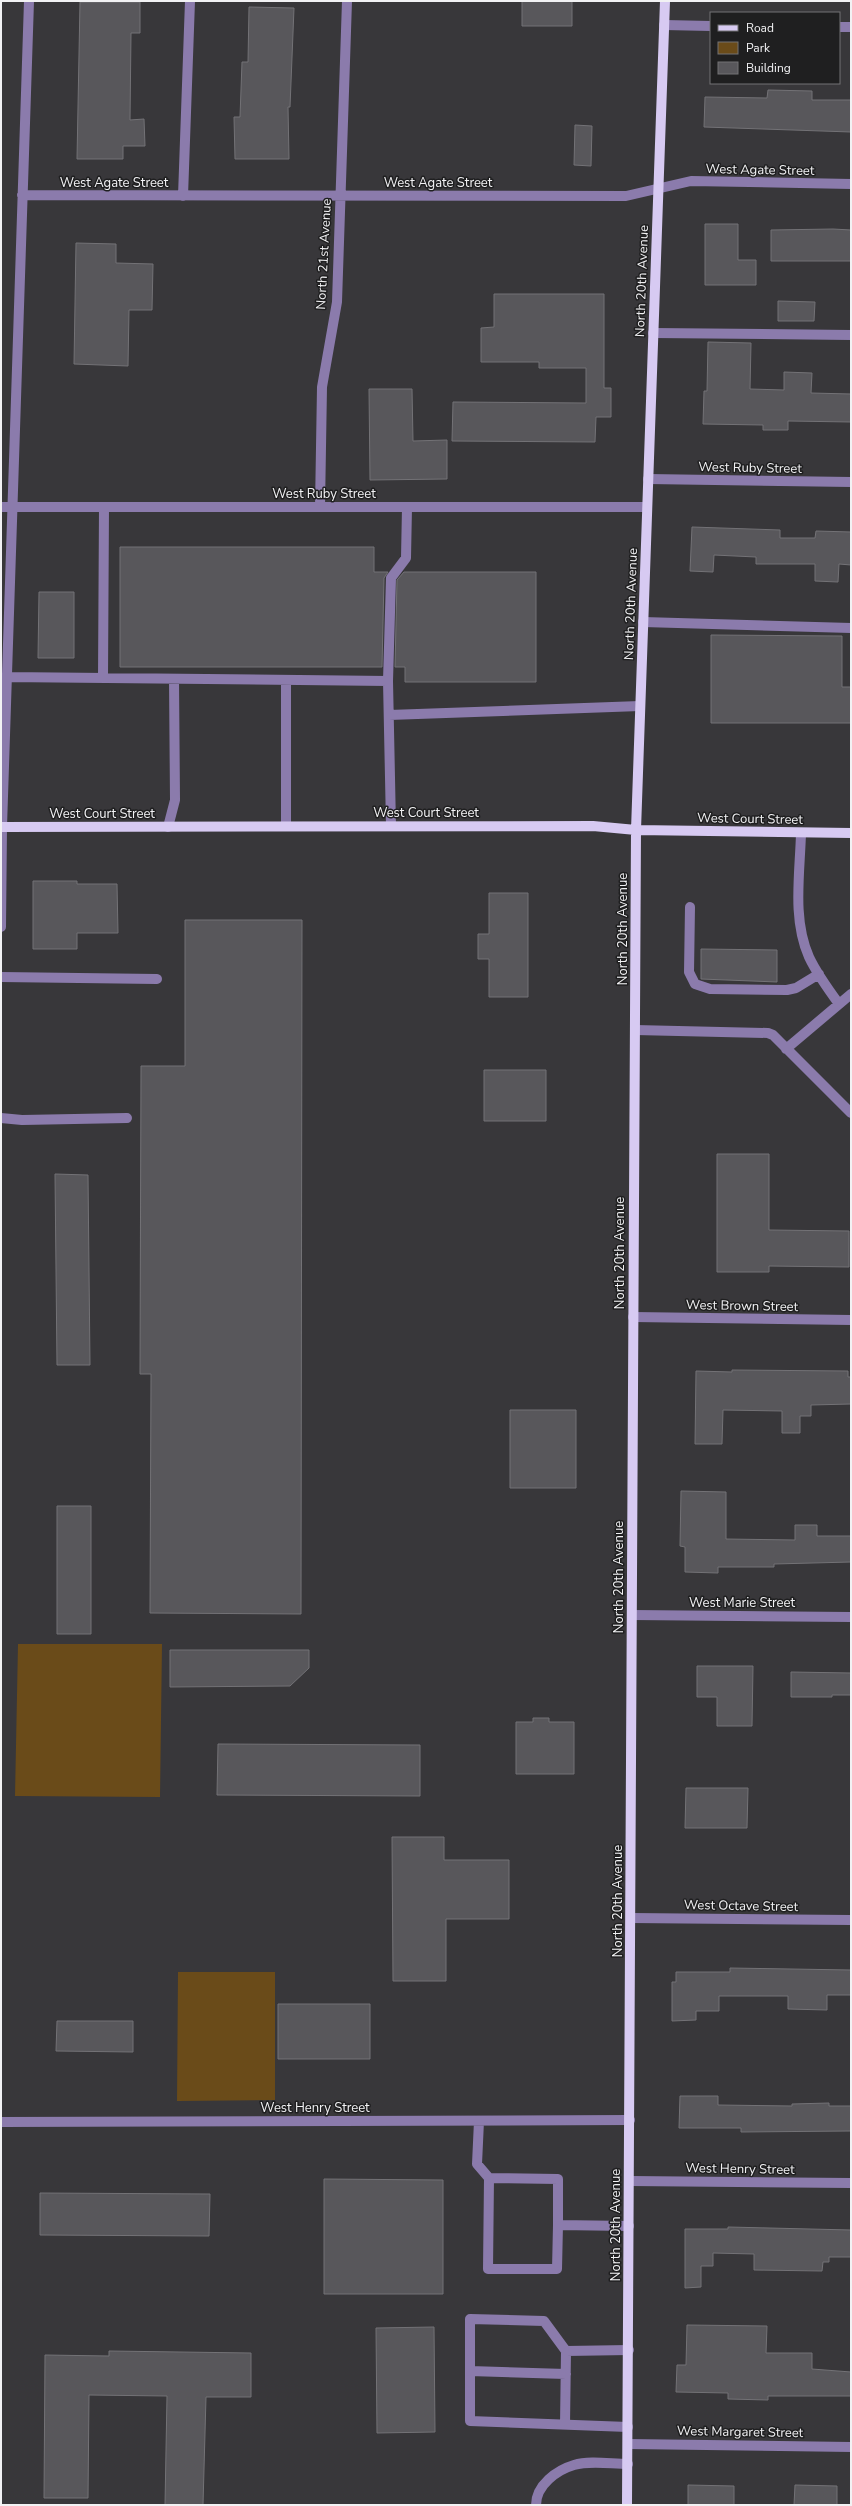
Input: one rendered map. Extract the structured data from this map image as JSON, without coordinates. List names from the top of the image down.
{
  "streets": {
    "main road": ["North 20th Avenue", "West Court Street"],
    "street": [
      "West Agate Street",
      "North 21st Avenue",
      "West Ruby Street",
      "West Brown Street",
      "West Marie Street",
      "West Octave Street",
      "West Henry Street",
      "West Margaret Street"
    ]
  },
  "crossings": [
    ["West Agate Street", "North 21st Avenue"],
    ["West Agate Street", "North 20th Avenue"],
    ["North 21st Avenue", "West Ruby Street"],
    ["North 20th Avenue", "West Ruby Street"],
    ["North 20th Avenue", "West Court Street"],
    ["North 20th Avenue", "West Brown Street"],
    ["North 20th Avenue", "West Marie Street"],
    ["North 20th Avenue", "West Octave Street"],
    ["North 20th Avenue", "West Henry Street"],
    ["North 20th Avenue", "West Margaret Street"]
  ],
  "legend": ["Road", "Park", "Building"]
}
